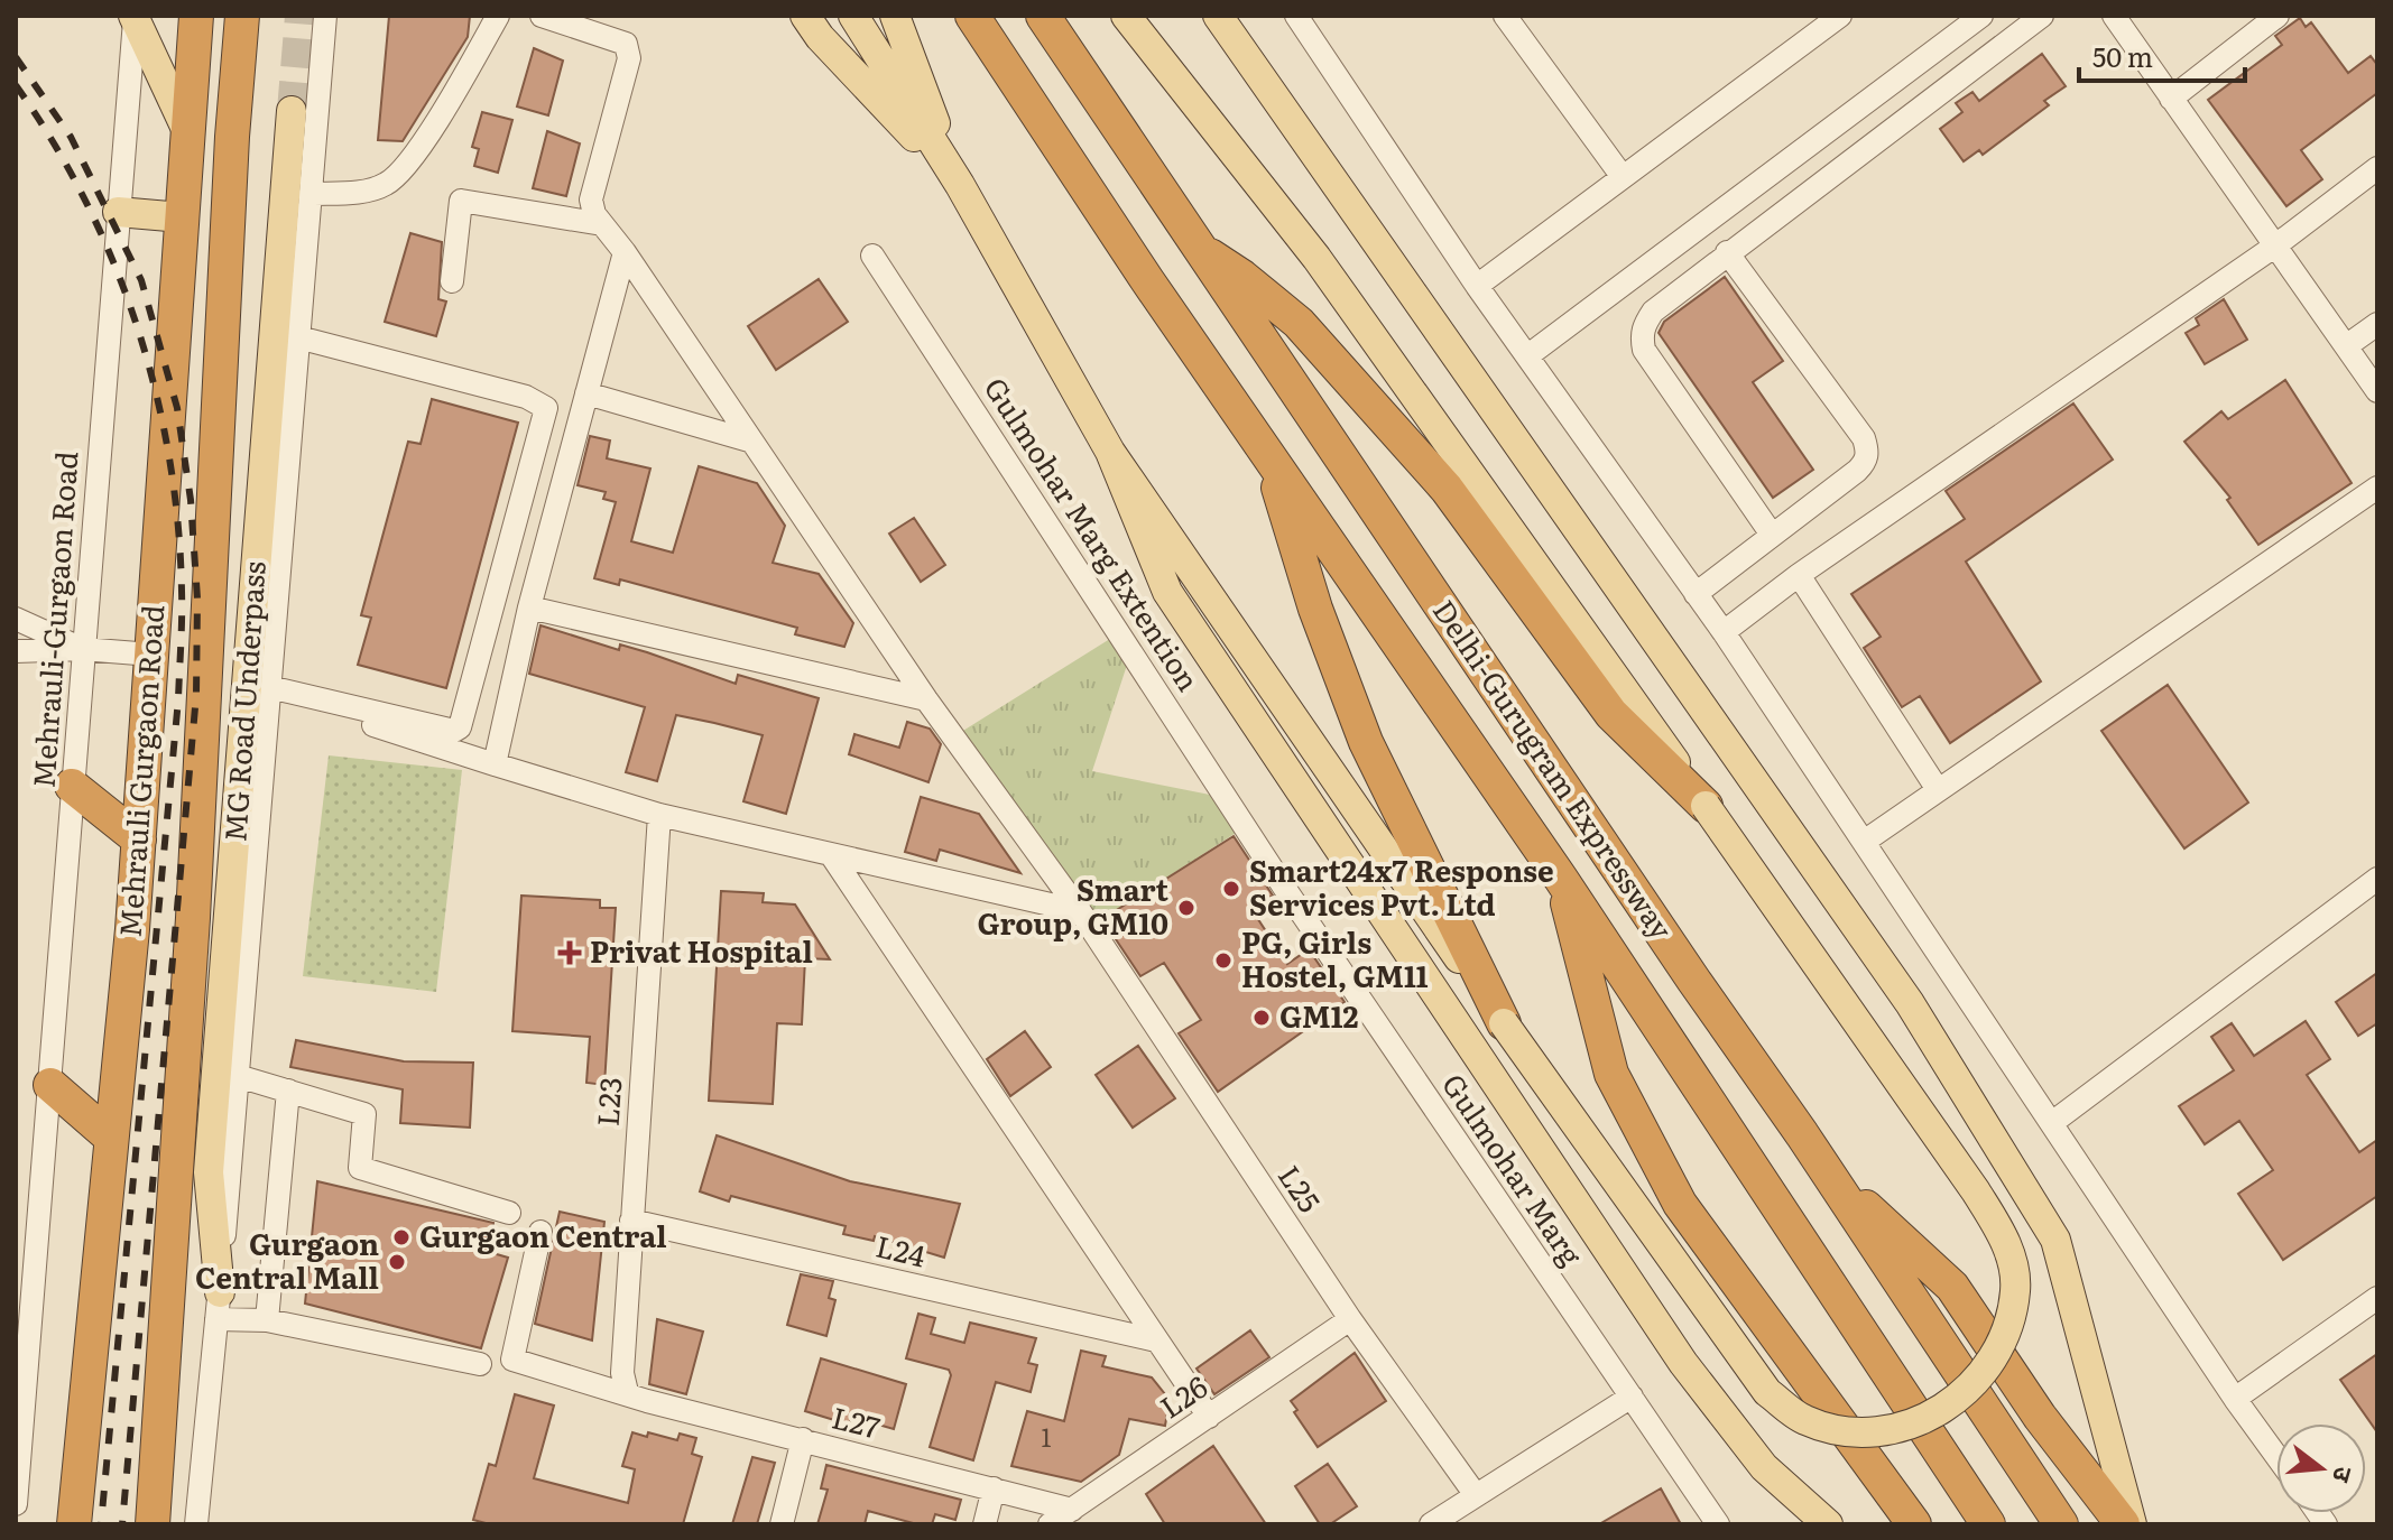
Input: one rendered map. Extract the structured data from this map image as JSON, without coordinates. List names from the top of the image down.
{
  "streets": {
    "highway": ["Delhi-Gurugram Expressway", "Mehrauli Gurgaon Road"],
    "main road": ["MG Road Underpass"],
    "street": [
      "Gulmohar Marg Extention",
      "Mehrauli-Gurgaon Road",
      "L23",
      "Gulmohar Marg",
      "L25",
      "L24",
      "L26",
      "L27"
    ]
  },
  "crossings": [
    ["Gulmohar Marg Extention", "Gulmohar Marg"],
    ["L23", "L24"],
    ["L23", "L27"],
    ["L25", "L26"],
    ["L26", "L27"]
  ],
  "places": {
    "other": [
      "Smart24x7 Response Services Pvt. Ltd",
      "Smart Group, GM10",
      "PG, Girls Hostel, GM11",
      "GM12",
      "Gurgaon Central",
      "Gurgaon Central Mall"
    ],
    "health": ["Privat Hospital"]
  },
  "house_numbers": ["1"],
  "scale_bar": "50 m",
  "north": "right"
}
